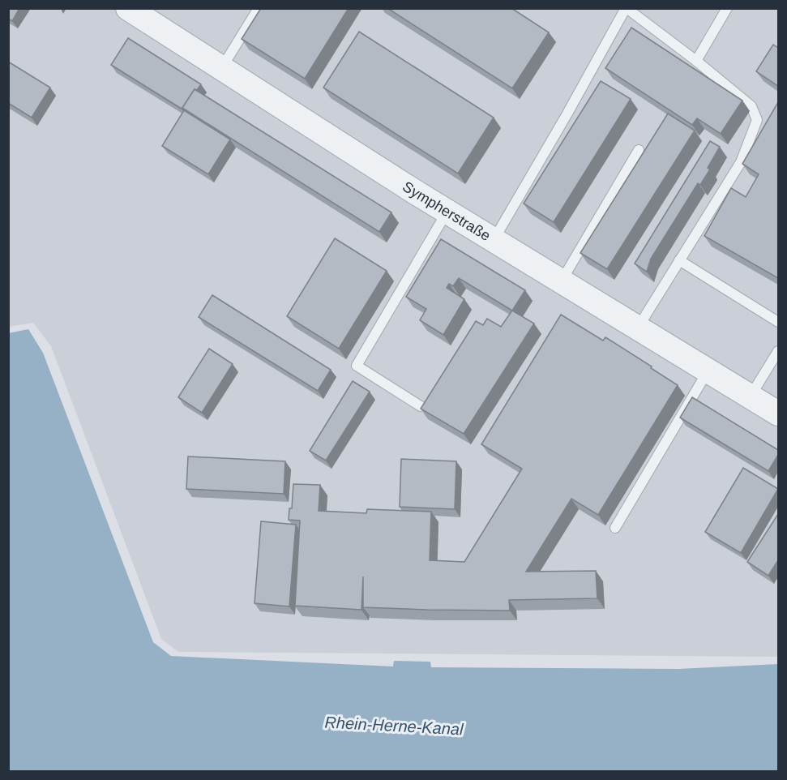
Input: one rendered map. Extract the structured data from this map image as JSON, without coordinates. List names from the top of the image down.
{
  "streets": {
    "street": ["Sympherstraße"]
  },
  "water": ["Rhein-Herne-Kanal"]
}
